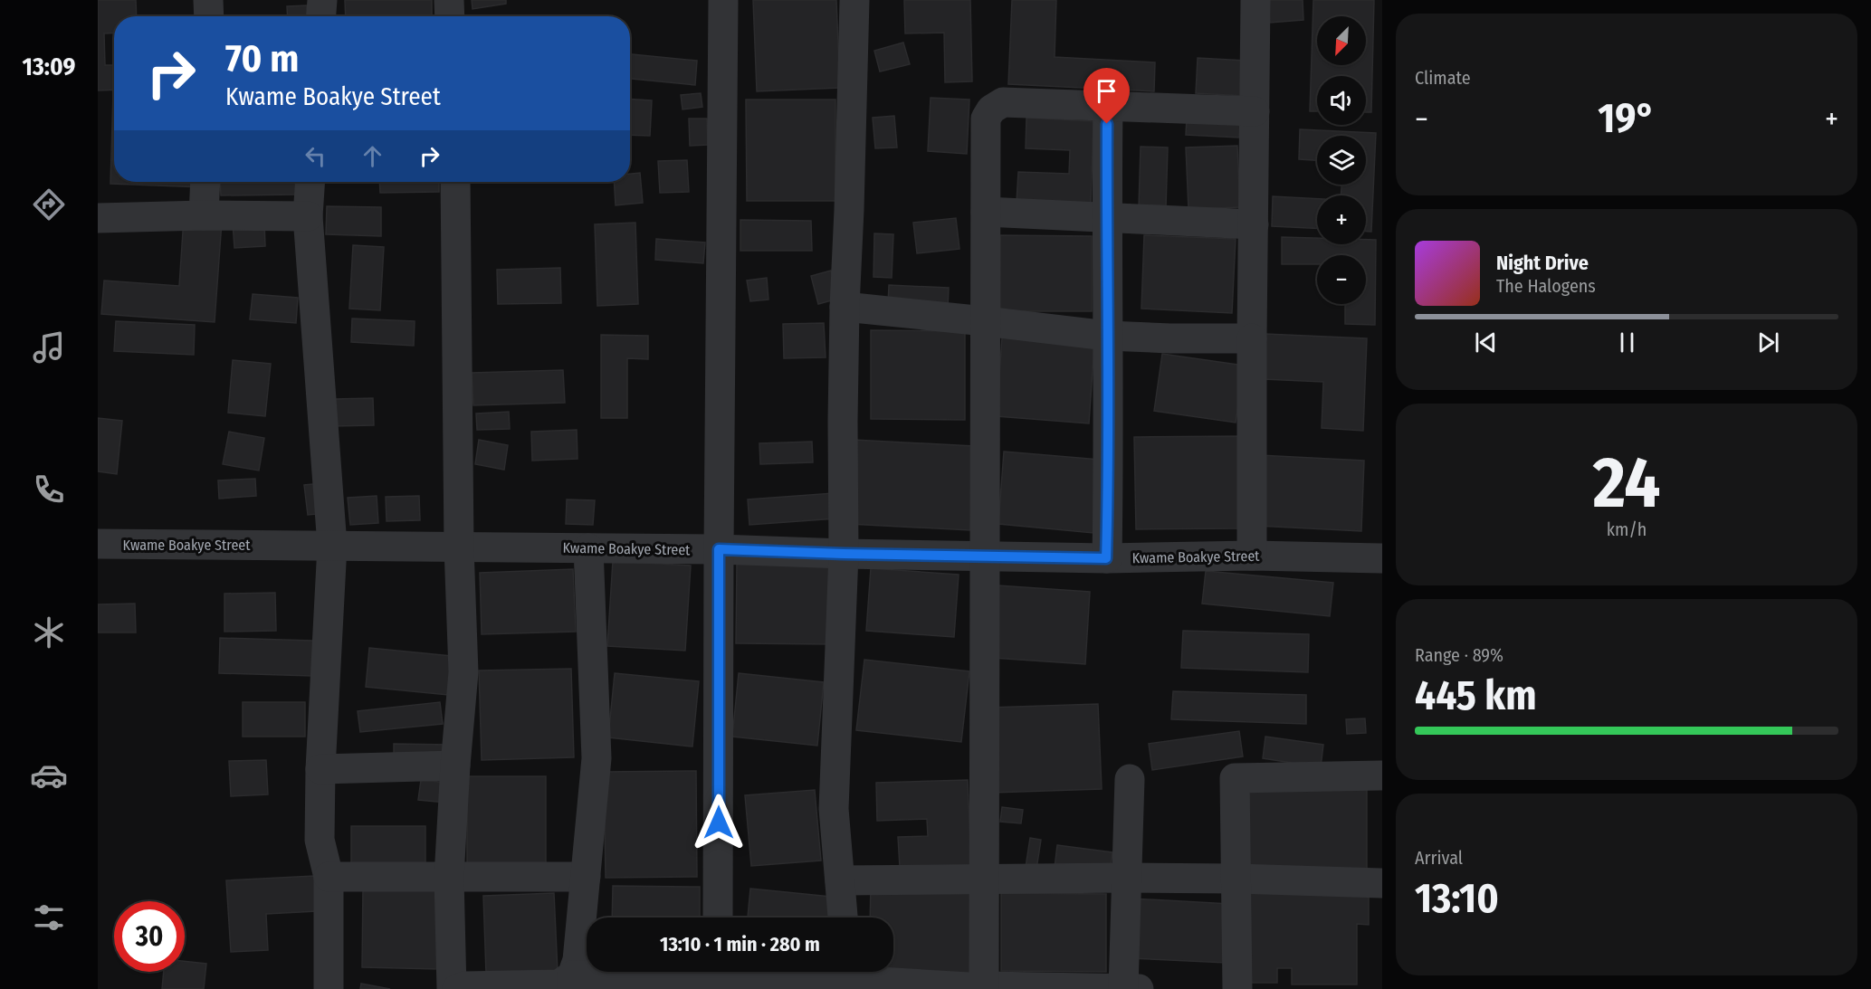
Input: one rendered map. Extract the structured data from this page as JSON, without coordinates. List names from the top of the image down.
{
  "streets": {
    "street": ["Kwame Boakye Street"]
  },
  "north": "bottom left",
  "page": {
    "tabs": "13:09",
    "tile": [
      "Climate",
      ["24", "km/h"],
      ["Range · 89%", "445 km"],
      ["Arrival", "13:10"]
    ],
    "map_buttons": ["+", "−"],
    "turn": ["70 m", "Kwame Boakye Street"],
    "heat": ["−", "19°", "+"],
    "song": ["Night Drive", "The Halogens"],
    "limit": "30",
    "trip": "13:10 · 1 min · 280 m"
  }
}
